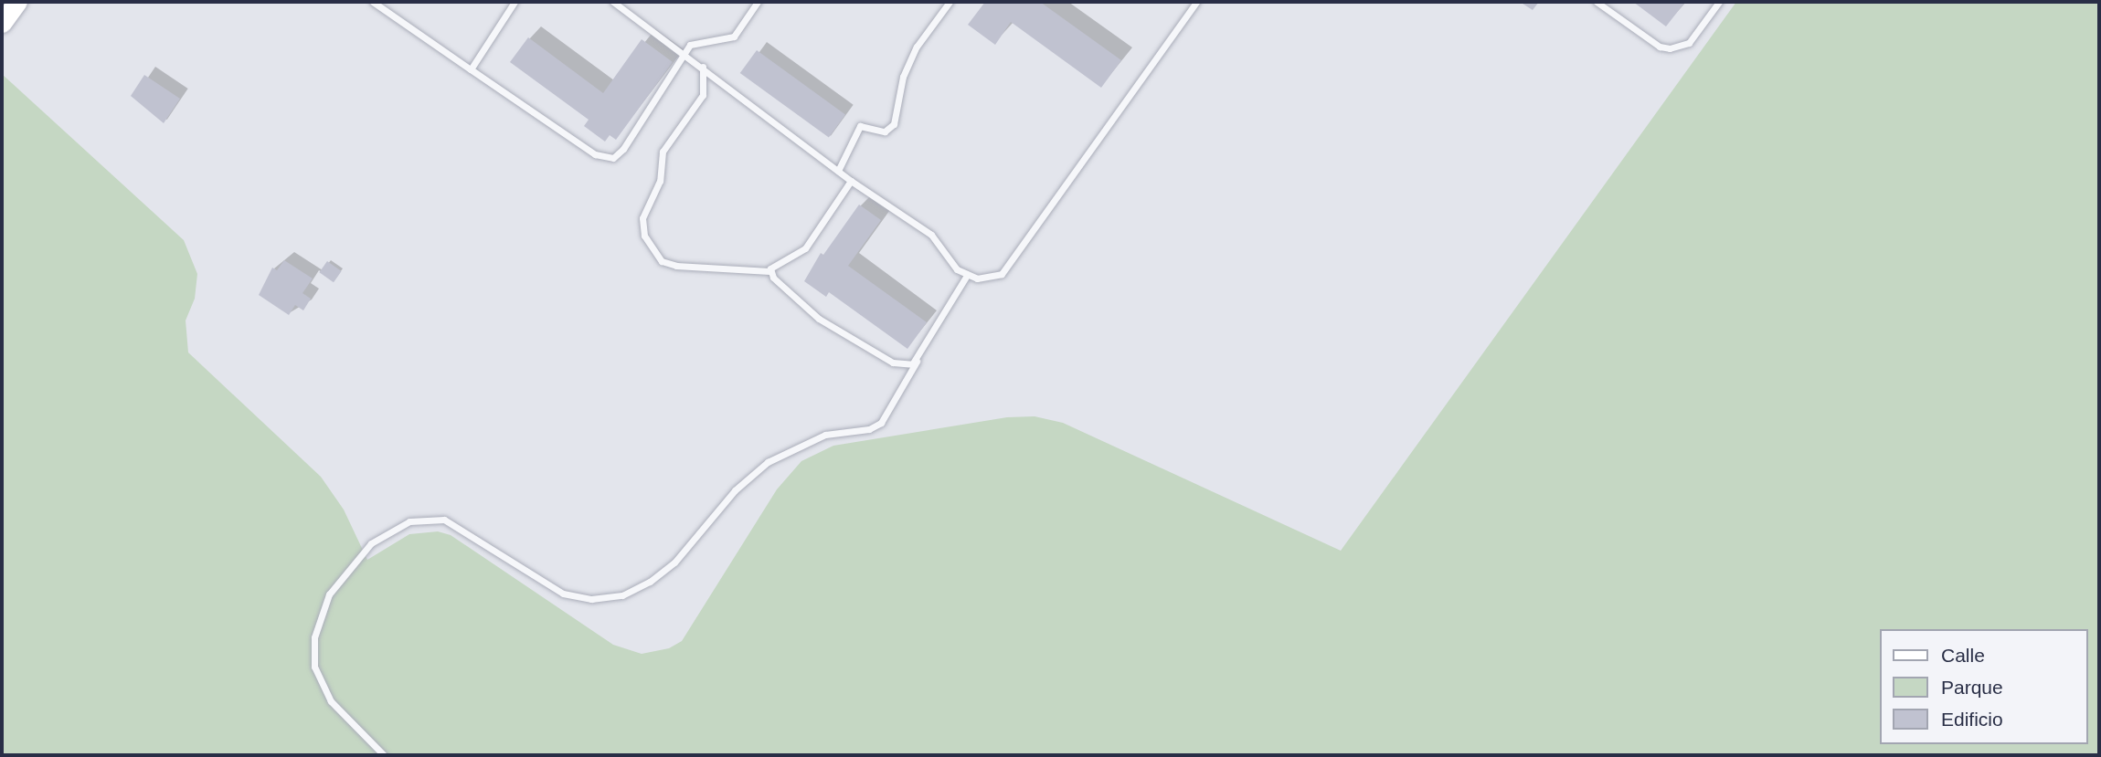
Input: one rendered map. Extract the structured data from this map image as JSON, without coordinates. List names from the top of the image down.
{
  "legend": ["Calle", "Parque", "Edificio"]
}
